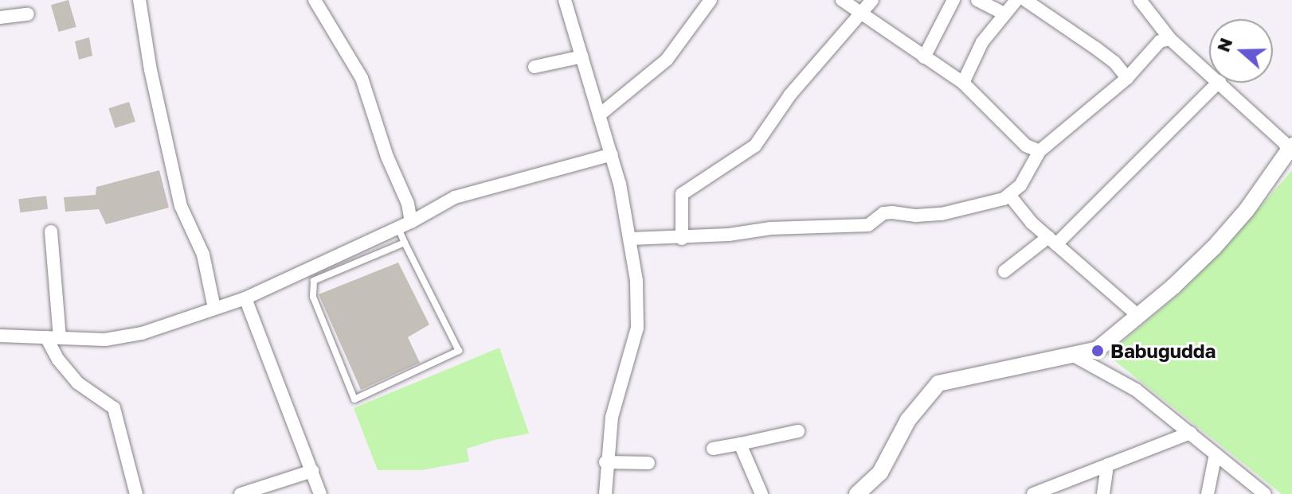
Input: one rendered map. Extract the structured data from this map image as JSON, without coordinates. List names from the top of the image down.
{
  "places": ["Babugudda"],
  "north": "left"
}
